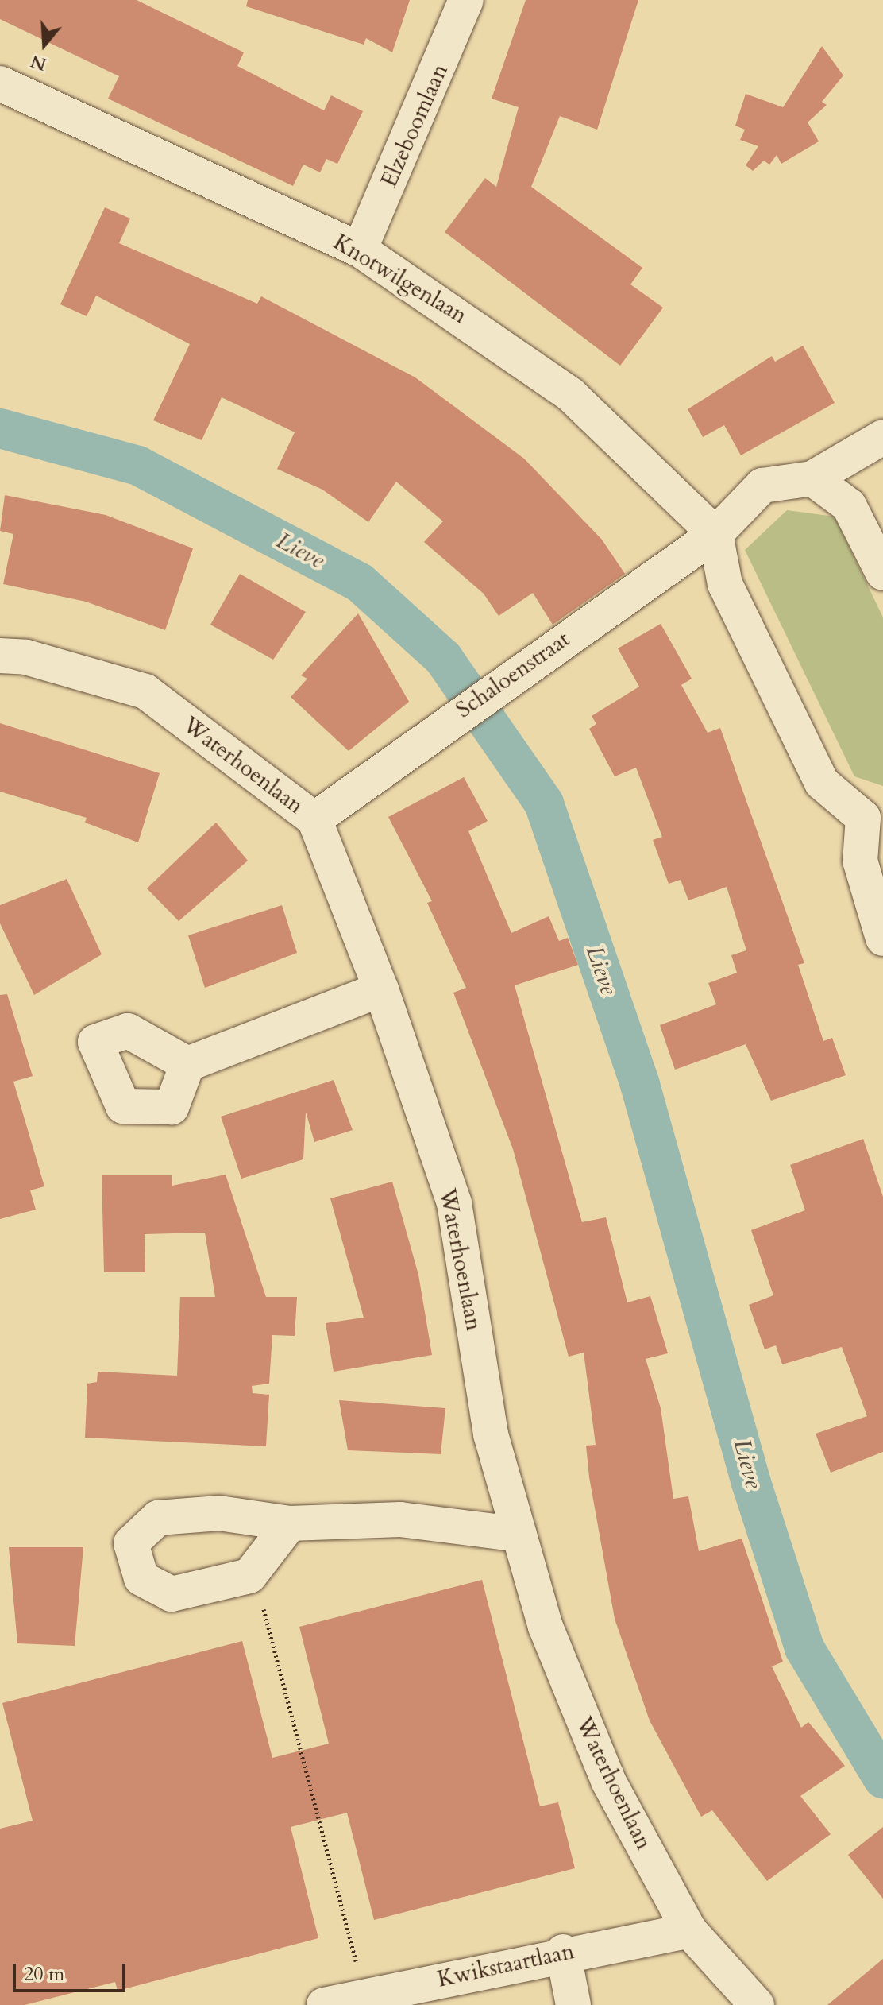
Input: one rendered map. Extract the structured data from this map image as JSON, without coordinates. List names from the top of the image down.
{
  "streets": {
    "street": [
      "Elzeboomlaan",
      "Knotwilgenlaan",
      "Schaloenstraat",
      "Waterhoenlaan",
      "Kwikstaartlaan"
    ]
  },
  "crossings": [
    ["Elzeboomlaan", "Knotwilgenlaan"],
    ["Knotwilgenlaan", "Schaloenstraat"],
    ["Schaloenstraat", "Waterhoenlaan"],
    ["Waterhoenlaan", "Kwikstaartlaan"]
  ],
  "water": ["Lieve"],
  "scale_bar": "20 m",
  "north": "bottom"
}
